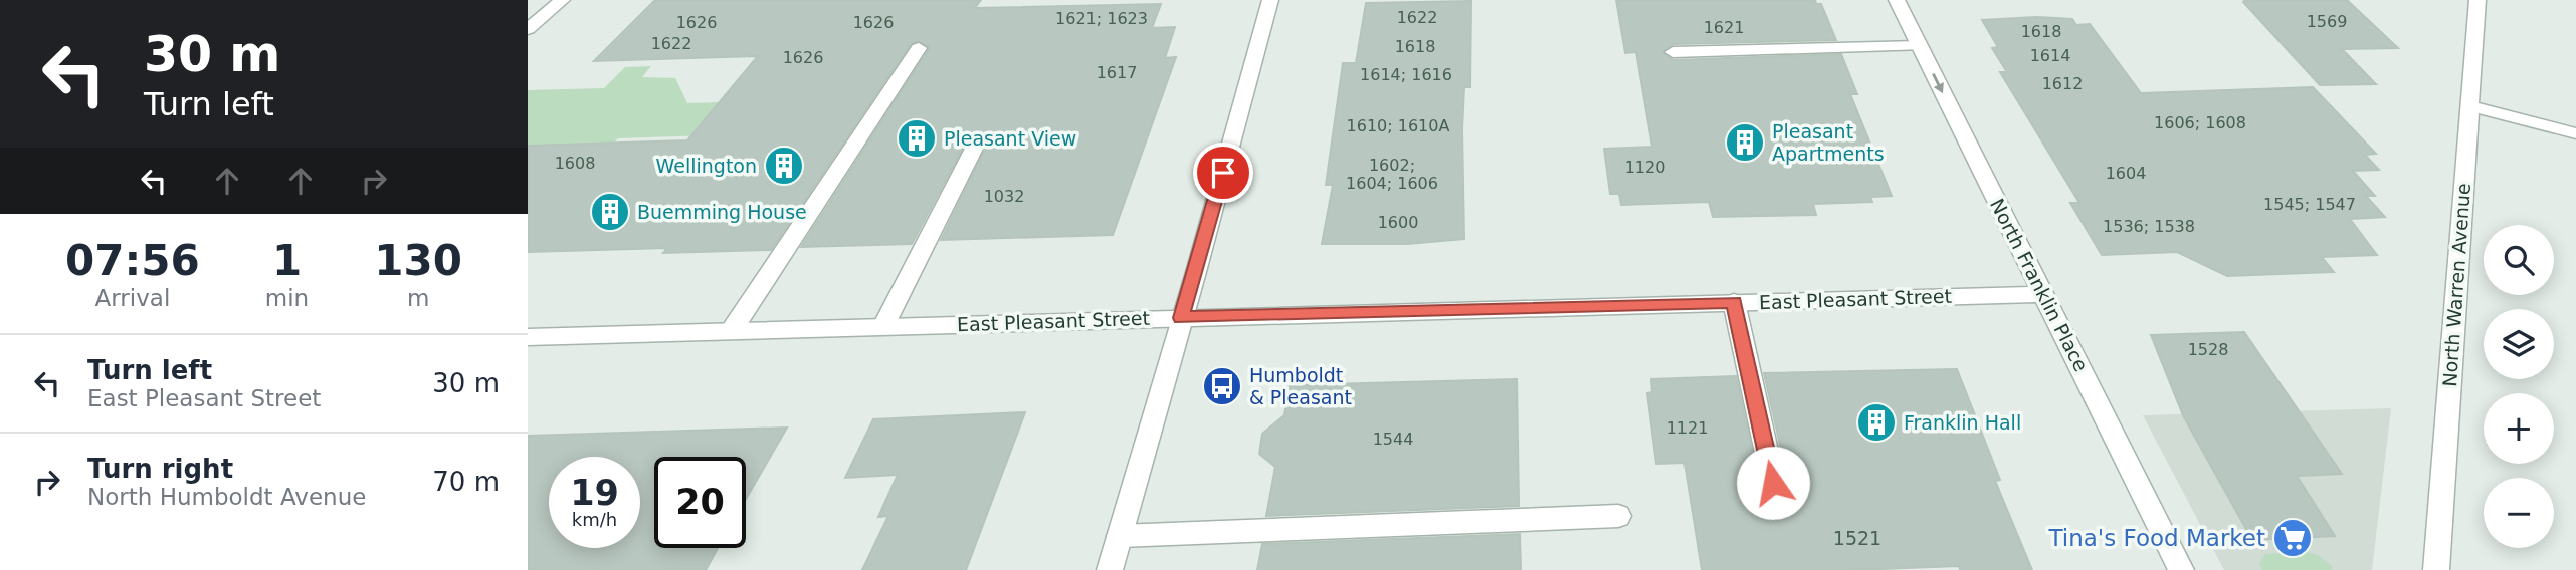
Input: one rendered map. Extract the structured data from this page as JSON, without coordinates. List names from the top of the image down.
{
  "streets": {
    "street": ["North Franklin Place", "North Warren Avenue", "East Pleasant Street"]
  },
  "crossings": [
    ["North Franklin Place", "East Pleasant Street"]
  ],
  "one_way": ["North Franklin Place"],
  "places": {
    "building": [
      "Pleasant View",
      "Pleasant Apartments",
      "Wellington",
      "Buemming House",
      "Franklin Hall"
    ],
    "bus stop": ["Humboldt & Pleasant"],
    "supermarket": ["Tina's Food Market"]
  },
  "house_numbers": [
    "1622",
    "1621; 1623",
    "1569",
    "1626",
    "1626",
    "1621",
    "1618",
    "1622",
    "1618",
    "1614",
    "1626",
    "1617",
    "1614; 1616",
    "1612",
    "1606; 1608",
    "1610; 1610A",
    "1608",
    "1602; 1604; 1606",
    "1120",
    "1604",
    "1032",
    "1545; 1547",
    "1600",
    "1536; 1538",
    "1528",
    "1121",
    "1544",
    "1521"
  ],
  "page": {
    "turn": ["30 m", "Turn left"],
    "eta": [
      "07:56",
      "Arrival",
      "1",
      "min",
      "130",
      "m"
    ],
    "map_buttons": ["+", "−"],
    "list": [
      {
        "name": "Turn left",
        "note": "East Pleasant Street",
        "value": "30 m"
      },
      {
        "name": "Turn right",
        "note": "North Humboldt Avenue",
        "value": "70 m"
      }
    ],
    "speed": "19 km/h",
    "limit": "20"
  }
}
